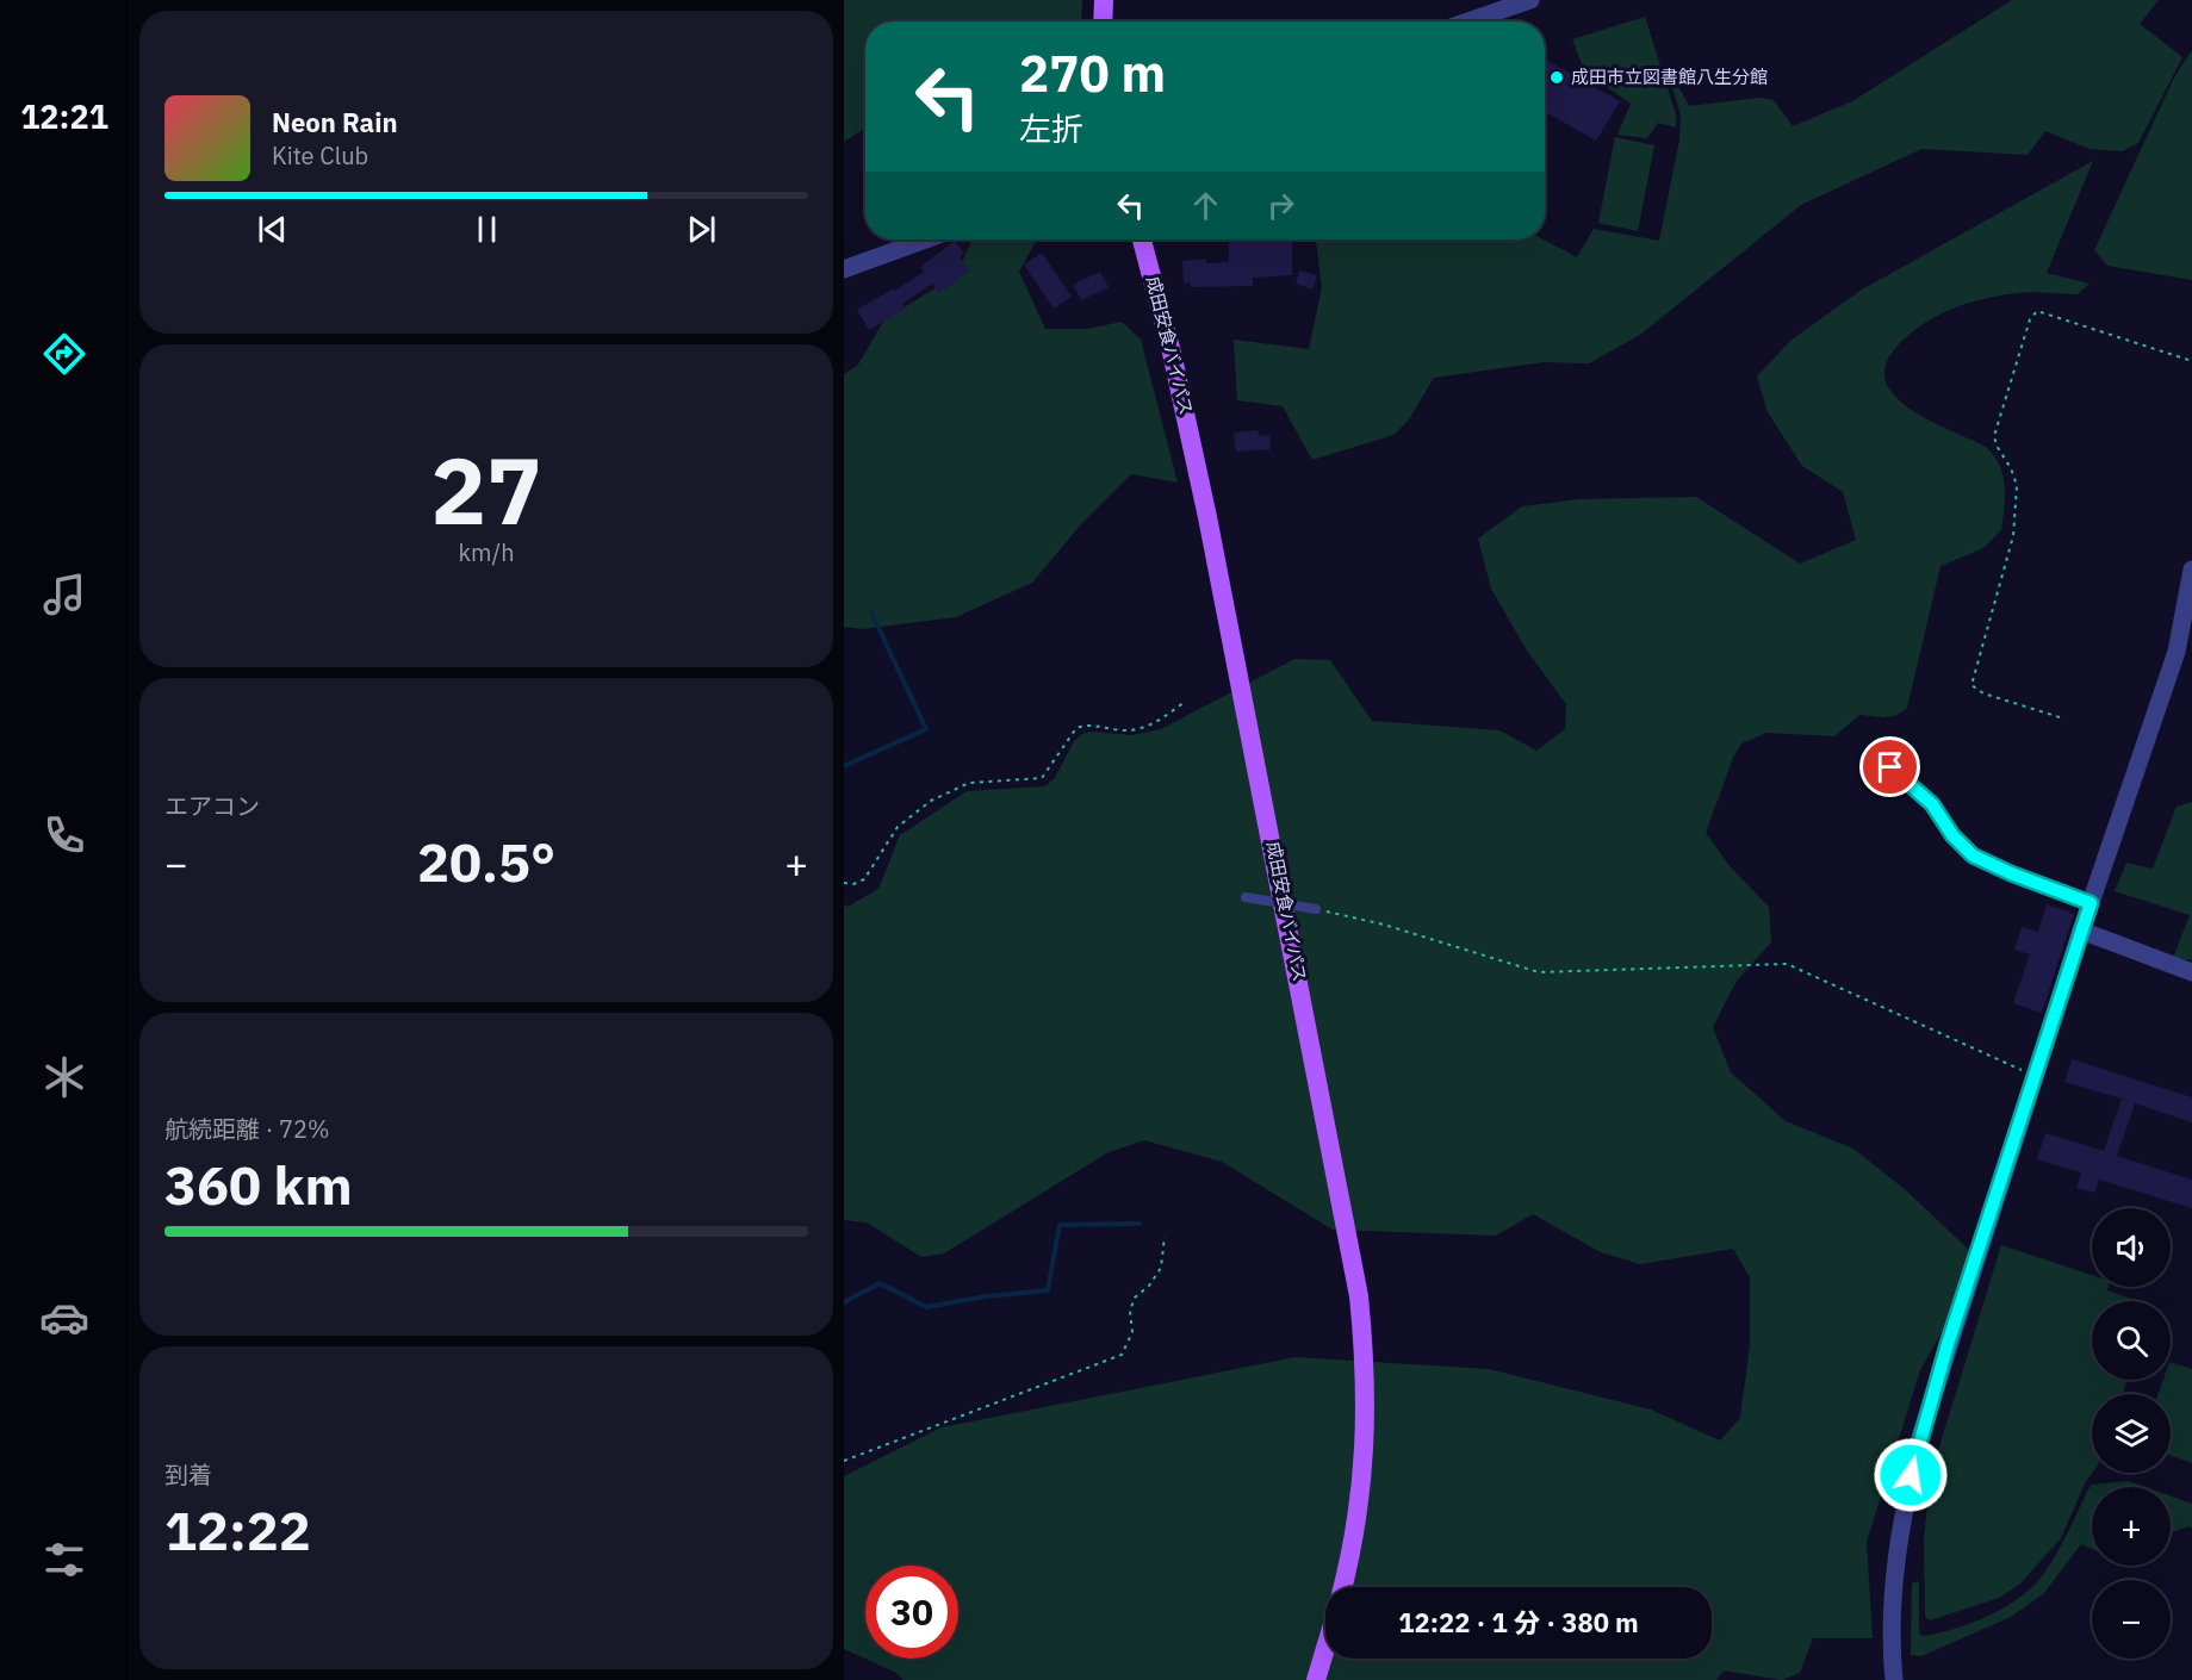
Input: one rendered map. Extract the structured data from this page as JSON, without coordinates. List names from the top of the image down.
{
  "streets": {
    "main road": ["成田安食バイパス"]
  },
  "places": ["成田市立図書館八生分館"],
  "page": {
    "tabs": "12:21",
    "turn": ["270 m", "左折"],
    "song": ["Neon Rain", "Kite Club"],
    "tile": [
      ["27", "km/h"],
      "エアコン",
      ["航続距離 · 72%", "360 km"],
      ["到着", "12:22"]
    ],
    "heat": ["−", "20.5°", "+"],
    "map_buttons": ["+", "−"],
    "limit": "30",
    "trip": "12:22 · 1 分 · 380 m"
  }
}
